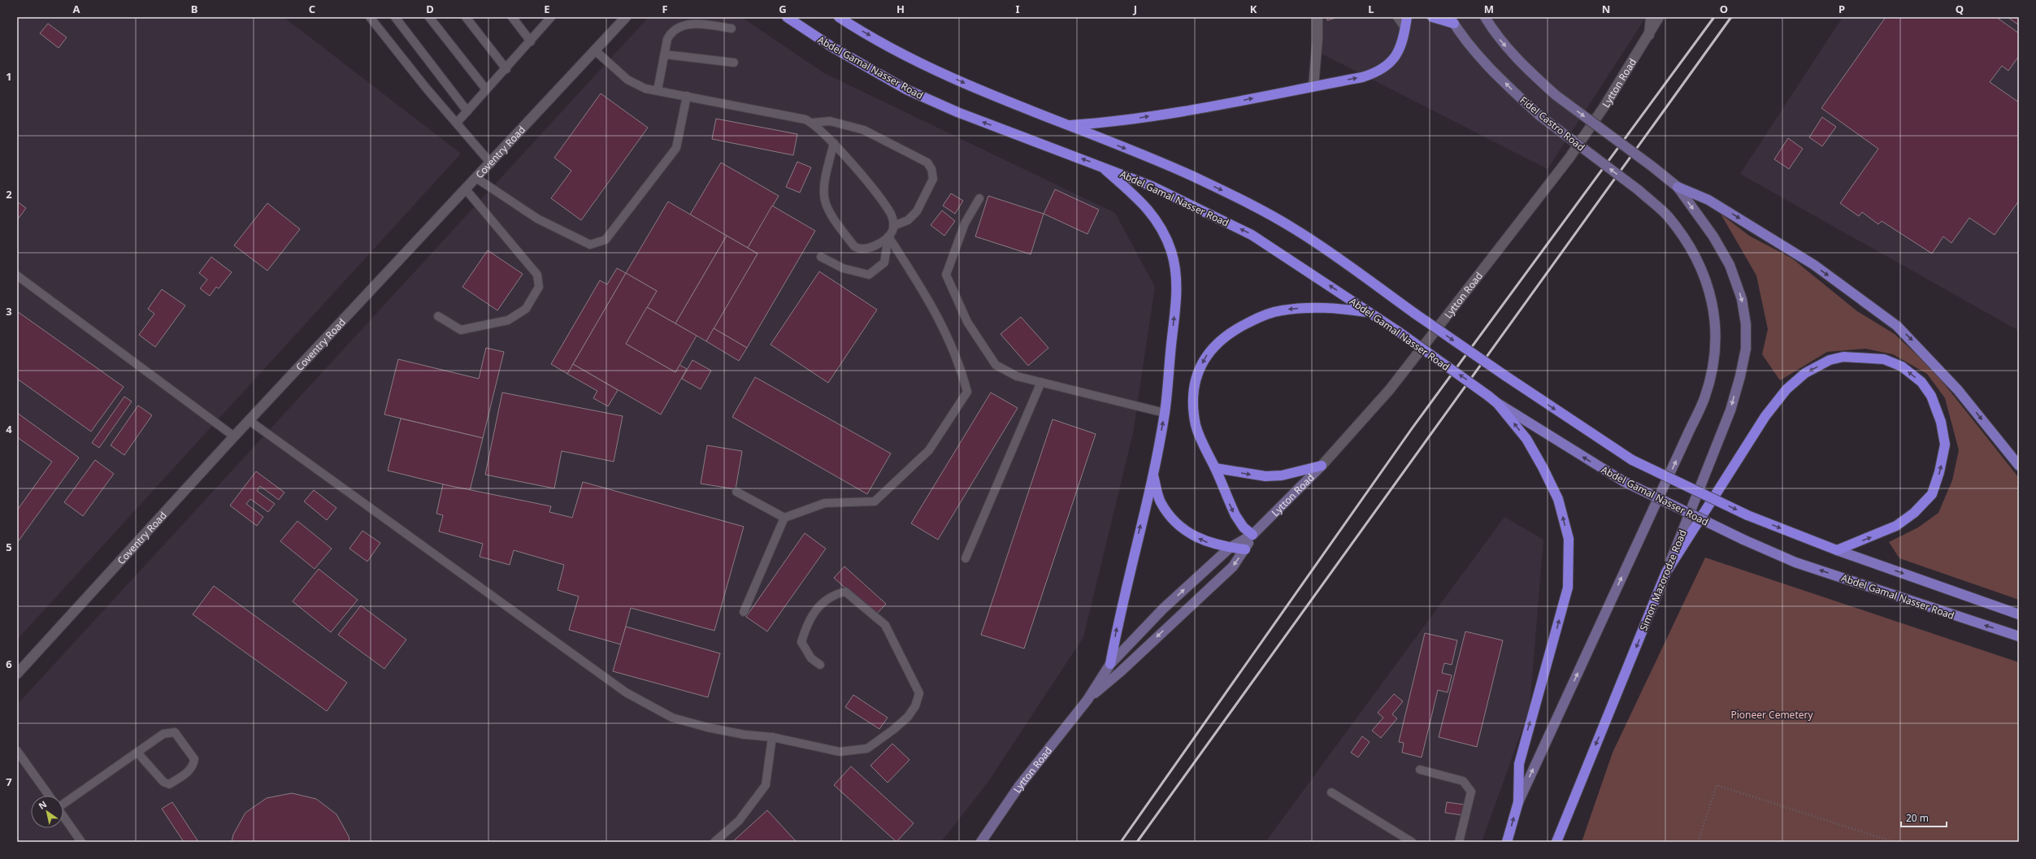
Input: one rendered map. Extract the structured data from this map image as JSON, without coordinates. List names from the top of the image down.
{
  "streets": {
    "highway": ["Abdel Gamal Nasser Road", "Simon Mazorodze Road"],
    "main road": ["Lytton Road", "Fidel Castro Road"],
    "street": ["Coventry Road"]
  },
  "one_way": ["Fidel Castro Road", "Simon Mazorodze Road"],
  "parks": ["Pioneer Cemetery"],
  "scale_bar": "20 m",
  "north": "top left",
  "grid": {
    "columns": [
      "A",
      "B",
      "C",
      "D",
      "E",
      "F",
      "G",
      "H",
      "I",
      "J",
      "K",
      "L",
      "M",
      "N",
      "O",
      "P",
      "Q"
    ],
    "rows": [
      "1",
      "2",
      "3",
      "4",
      "5",
      "6",
      "7"
    ]
  }
}
